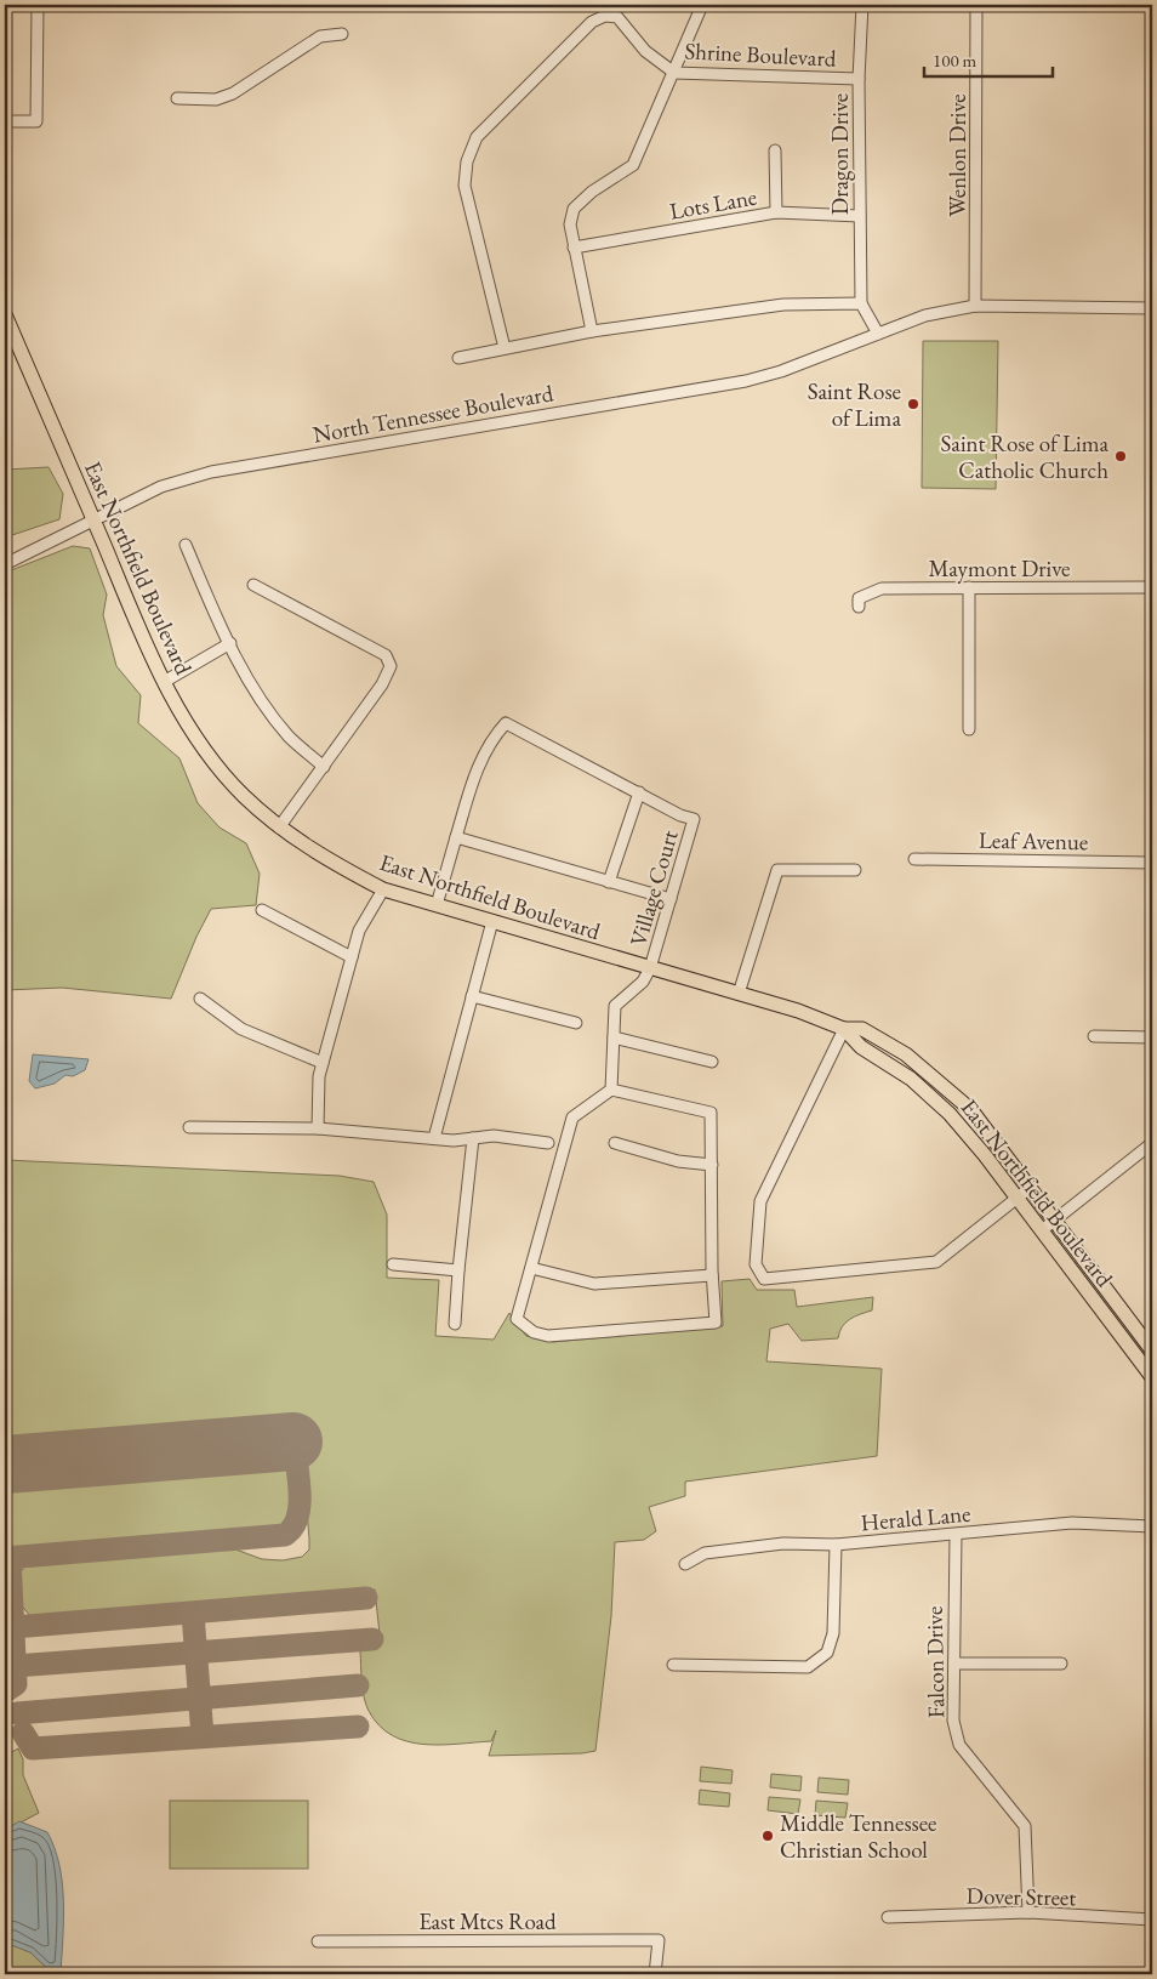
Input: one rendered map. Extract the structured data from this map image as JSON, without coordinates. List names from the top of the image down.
{
  "streets": {
    "main road": ["East Northfield Boulevard"],
    "street": [
      "Shrine Boulevard",
      "Dragon Drive",
      "Wenlon Drive",
      "Lots Lane",
      "North Tennessee Boulevard",
      "Maymont Drive",
      "Leaf Avenue",
      "Village Court",
      "Herald Lane",
      "Falcon Drive",
      "Dover Street",
      "East Mtcs Road"
    ]
  },
  "crossings": [
    ["Shrine Boulevard", "Dragon Drive"],
    ["Dragon Drive", "Lots Lane"],
    ["Wenlon Drive", "North Tennessee Boulevard"],
    ["North Tennessee Boulevard", "East Northfield Boulevard"],
    ["East Northfield Boulevard", "Village Court"],
    ["Herald Lane", "Falcon Drive"],
    ["Falcon Drive", "Dover Street"]
  ],
  "places": ["Saint Rose of Lima", "Saint Rose of Lima Catholic Church", "Middle Tennessee Christian School"],
  "scale_bar": "100 m"
}
